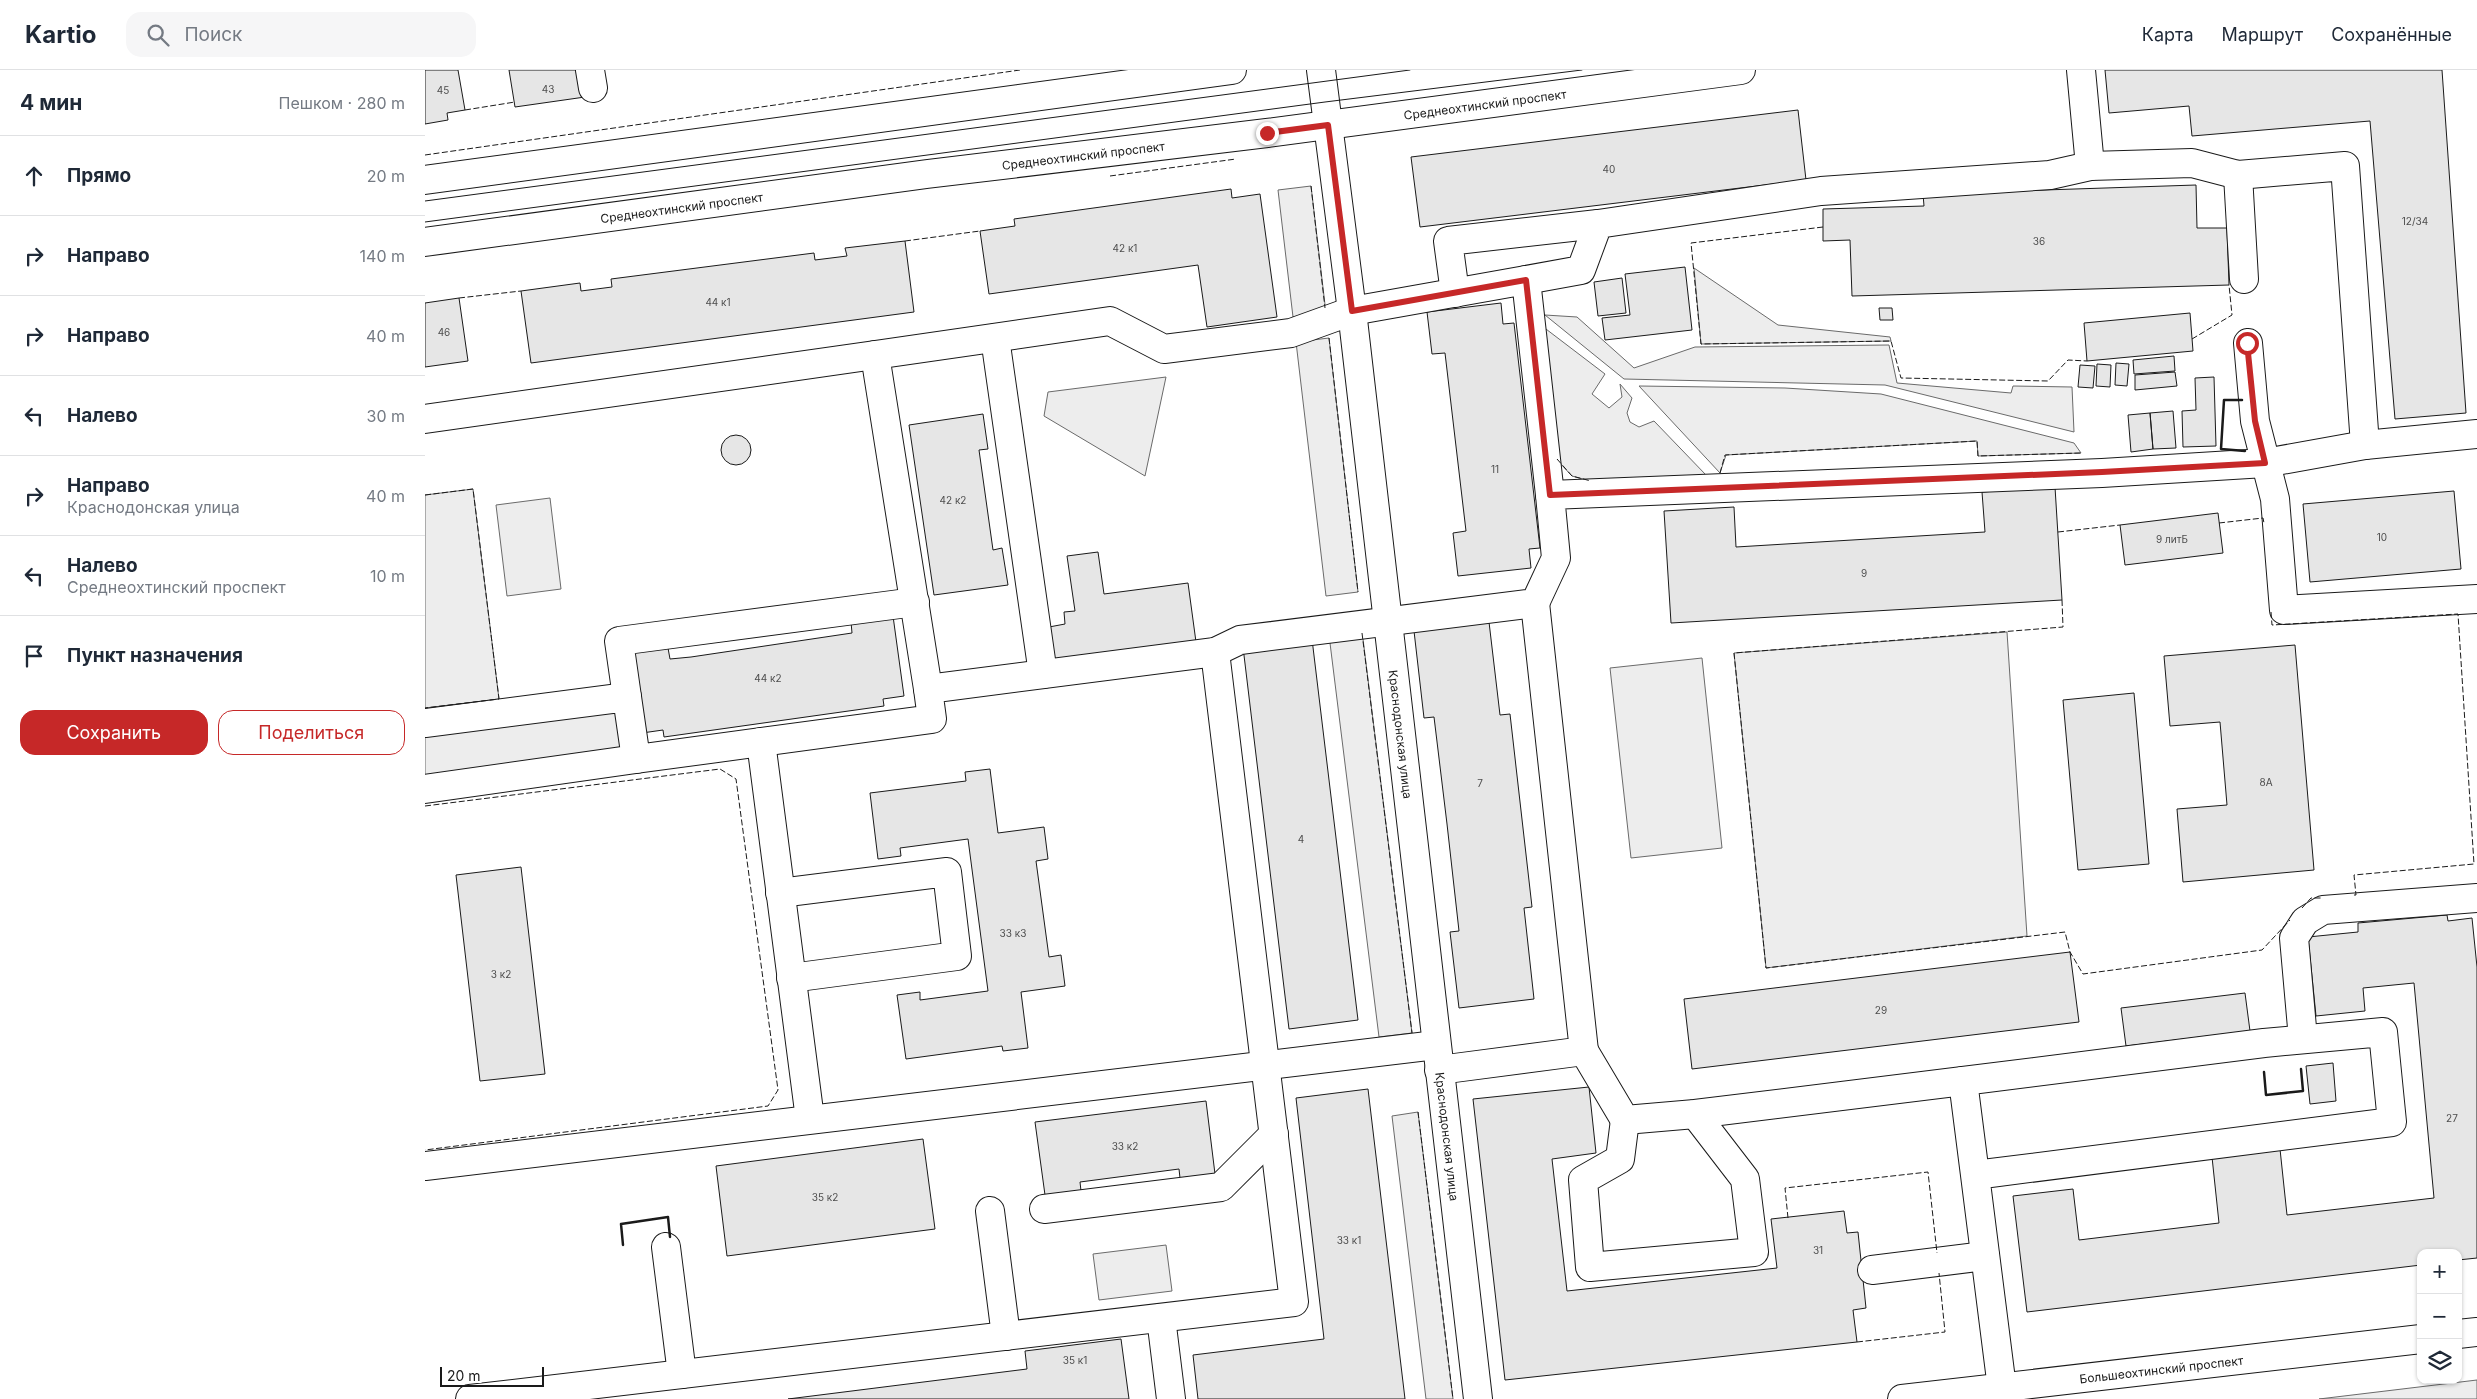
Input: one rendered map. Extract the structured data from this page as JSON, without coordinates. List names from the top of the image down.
{
  "streets": {
    "main road": ["Среднеохтинский проспект", "Краснодонская улица", "Большеохтинский проспект"]
  },
  "crossings": [
    ["Среднеохтинский проспект", "Краснодонская улица"]
  ],
  "house_numbers": [
    "43",
    "45",
    "40",
    "12/34",
    "36",
    "42 к1",
    "44 к1",
    "46",
    "11",
    "42 к2",
    "10",
    "9 литБ",
    "9",
    "44 к2",
    "8А",
    "7",
    "4",
    "33 к3",
    "3 к2",
    "29",
    "27",
    "33 к2",
    "35 к2",
    "33 к1",
    "31",
    "35 к1"
  ],
  "scale_bar": "20 m",
  "page": {
    "header": "Kartio",
    "search": "Поиск",
    "nav": ["Карта", "Маршрут", "Сохранённые"],
    "heading": ["4 мин", "Пешком · 280 m"],
    "list": [
      ["Прямо", "20 m"],
      ["Направо", "140 m"],
      ["Направо", "40 m"],
      ["Налево", "30 m"],
      ["Направо", "Краснодонская улица", "40 m"],
      ["Налево", "Среднеохтинский проспект", "10 m"],
      "Пункт назначения"
    ],
    "buttons": ["Сохранить", "Поделиться"],
    "map_buttons": ["+", "−"],
    "scale": "20 m"
  }
}
